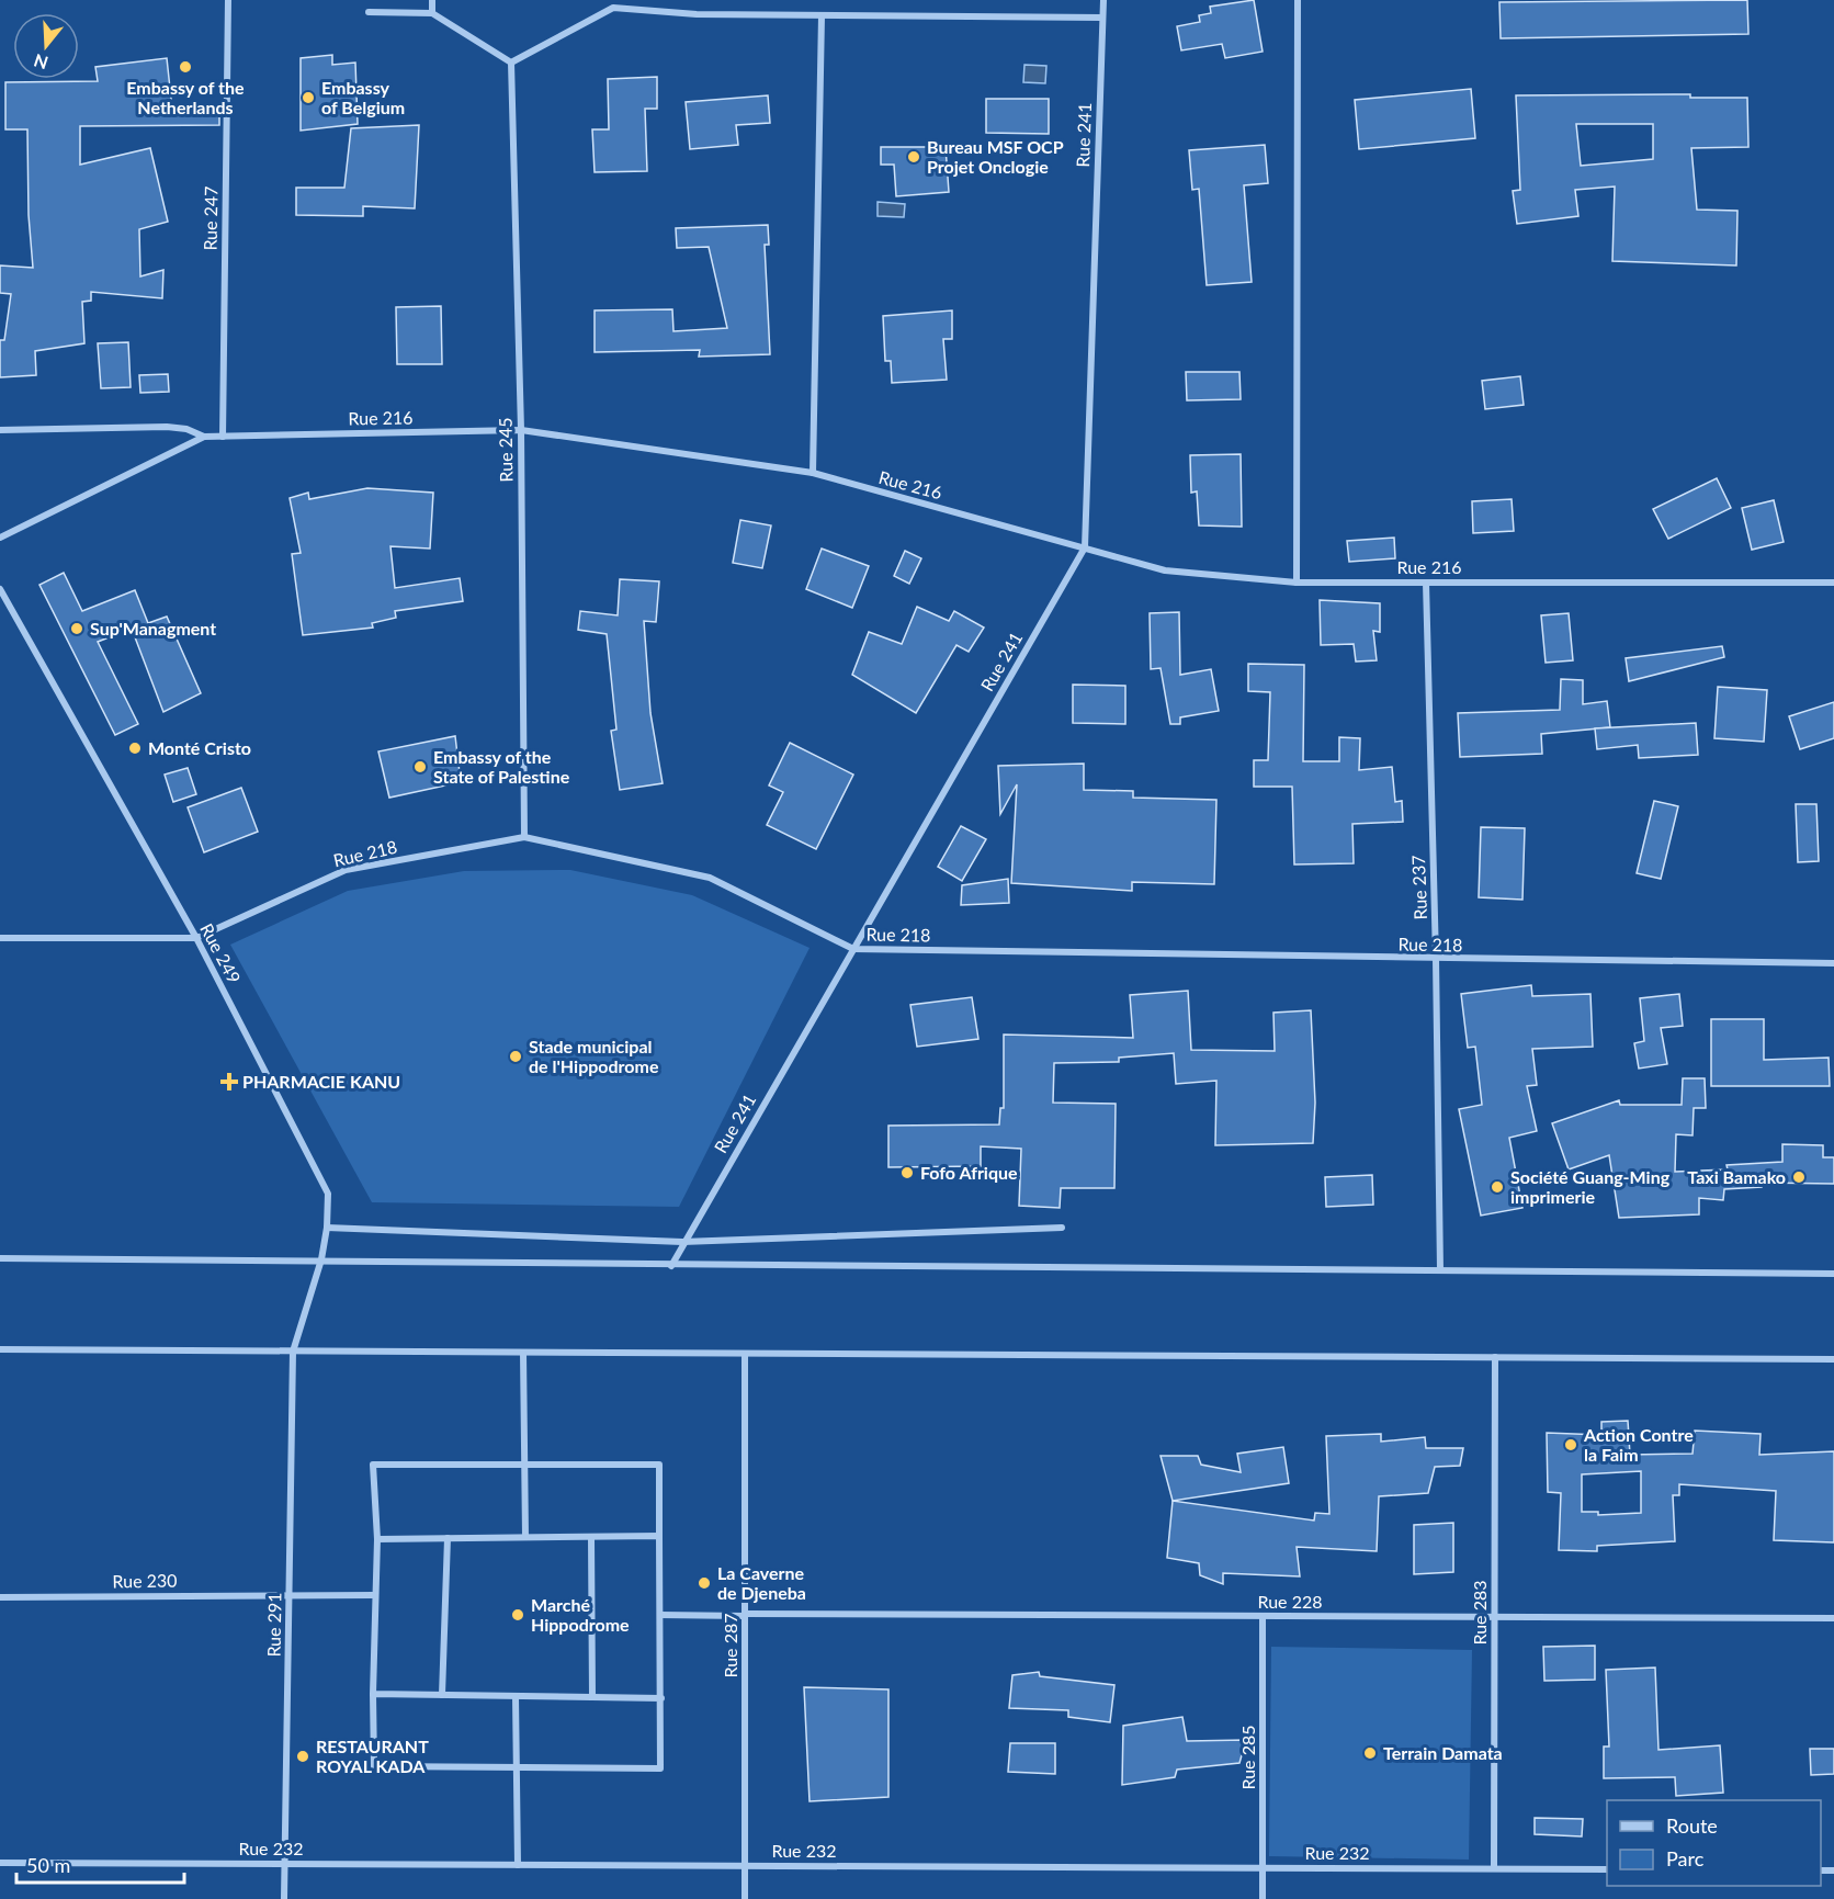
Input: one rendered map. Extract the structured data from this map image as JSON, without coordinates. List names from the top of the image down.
{
  "streets": {
    "street": [
      "Rue 241",
      "Rue 247",
      "Rue 216",
      "Rue 245",
      "Rue 218",
      "Rue 237",
      "Rue 249",
      "Rue 230",
      "Rue 228",
      "Rue 283",
      "Rue 291",
      "Rue 287",
      "Rue 285",
      "Rue 232"
    ]
  },
  "crossings": [
    ["Rue 241", "Rue 216"],
    ["Rue 241", "Rue 218"],
    ["Rue 247", "Rue 216"],
    ["Rue 216", "Rue 245"],
    ["Rue 216", "Rue 237"],
    ["Rue 245", "Rue 218"],
    ["Rue 218", "Rue 237"],
    ["Rue 218", "Rue 249"],
    ["Rue 249", "Rue 291"],
    ["Rue 230", "Rue 291"],
    ["Rue 228", "Rue 283"],
    ["Rue 228", "Rue 287"],
    ["Rue 228", "Rue 285"],
    ["Rue 283", "Rue 232"],
    ["Rue 291", "Rue 232"],
    ["Rue 287", "Rue 232"],
    ["Rue 285", "Rue 232"]
  ],
  "places": {
    "other": [
      "Embassy of the Netherlands",
      "Embassy of Belgium",
      "Bureau MSF OCP Projet Onclogie",
      "Sup'Managment",
      "Monté Cristo",
      "Embassy of the State of Palestine",
      "Stade municipal de l'Hippodrome",
      "Fofo Afrique",
      "Taxi Bamako",
      "Société Guang-Ming imprimerie",
      "Action Contre la Faim",
      "La Caverne de Djeneba",
      "Marché Hippodrome",
      "Terrain Damata",
      "RESTAURANT ROYAL KADA"
    ],
    "health": ["PHARMACIE KANU"]
  },
  "legend": ["Route", "Parc"],
  "scale_bar": "50 m",
  "north": "bottom"
}
